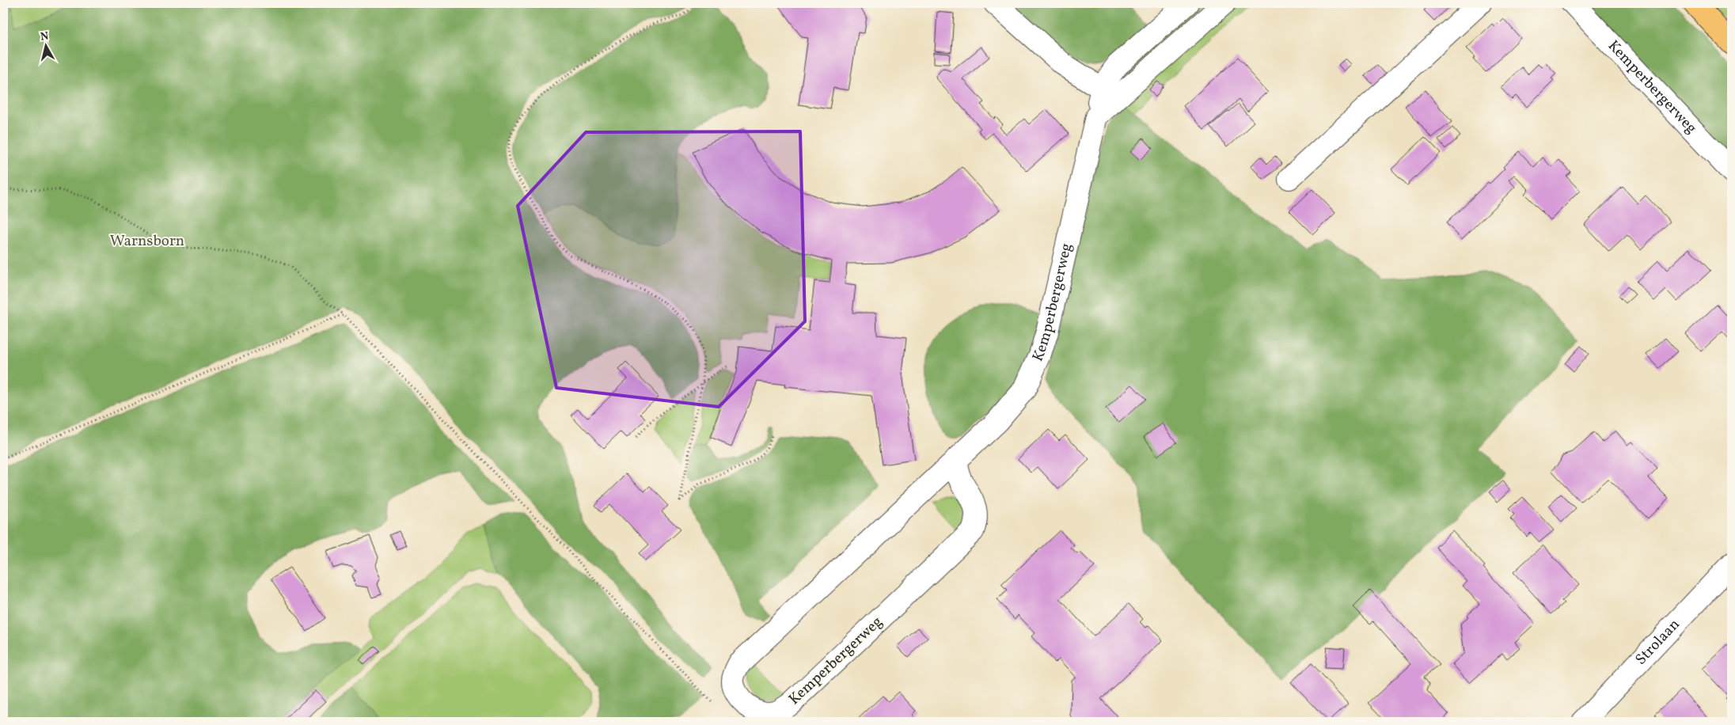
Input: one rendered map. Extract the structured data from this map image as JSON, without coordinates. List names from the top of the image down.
{
  "streets": {
    "street": ["Kemperbergerweg", "Strolaan"]
  },
  "parks": ["Warnsborn"],
  "north": "top"
}
